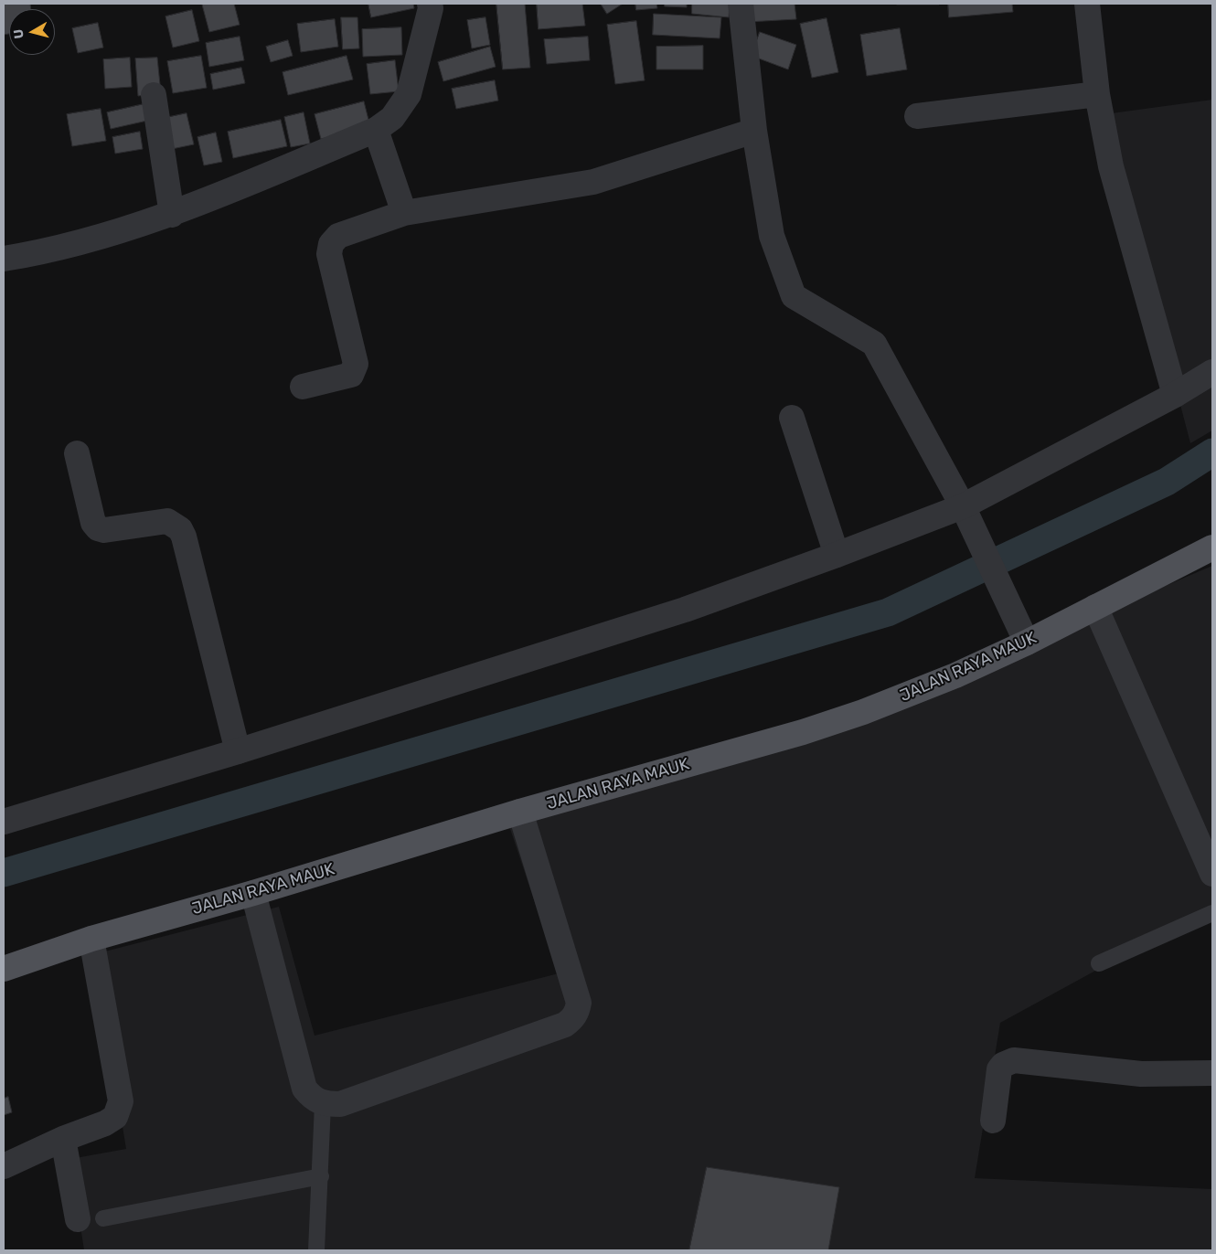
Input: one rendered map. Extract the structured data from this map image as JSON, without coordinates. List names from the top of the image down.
{
  "streets": {
    "main road": ["JALAN RAYA MAUK"]
  },
  "north": "left"
}
